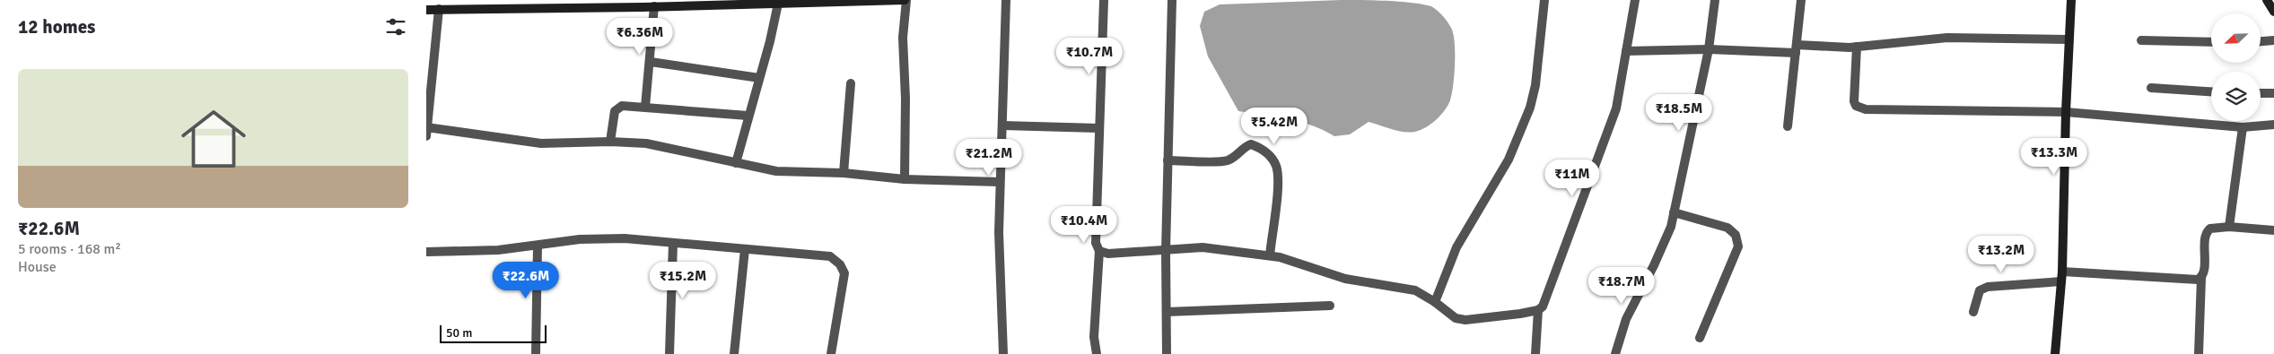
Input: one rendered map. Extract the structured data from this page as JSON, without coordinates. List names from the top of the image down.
{
  "scale_bar": "50 m",
  "north": "bottom left",
  "page": {
    "heading": "12 homes",
    "price": [
      "₹6.36M",
      "₹10.7M",
      "₹18.5M",
      "₹5.42M",
      "₹13.3M",
      "₹21.2M",
      "₹11M",
      "₹10.4M",
      "₹13.2M",
      "₹22.6M",
      "₹15.2M",
      "₹18.7M"
    ],
    "list": [
      {
        "name": "₹22.6M",
        "note": "5 rooms · 168 m² · House"
      }
    ],
    "scale": "50 m"
  }
}
